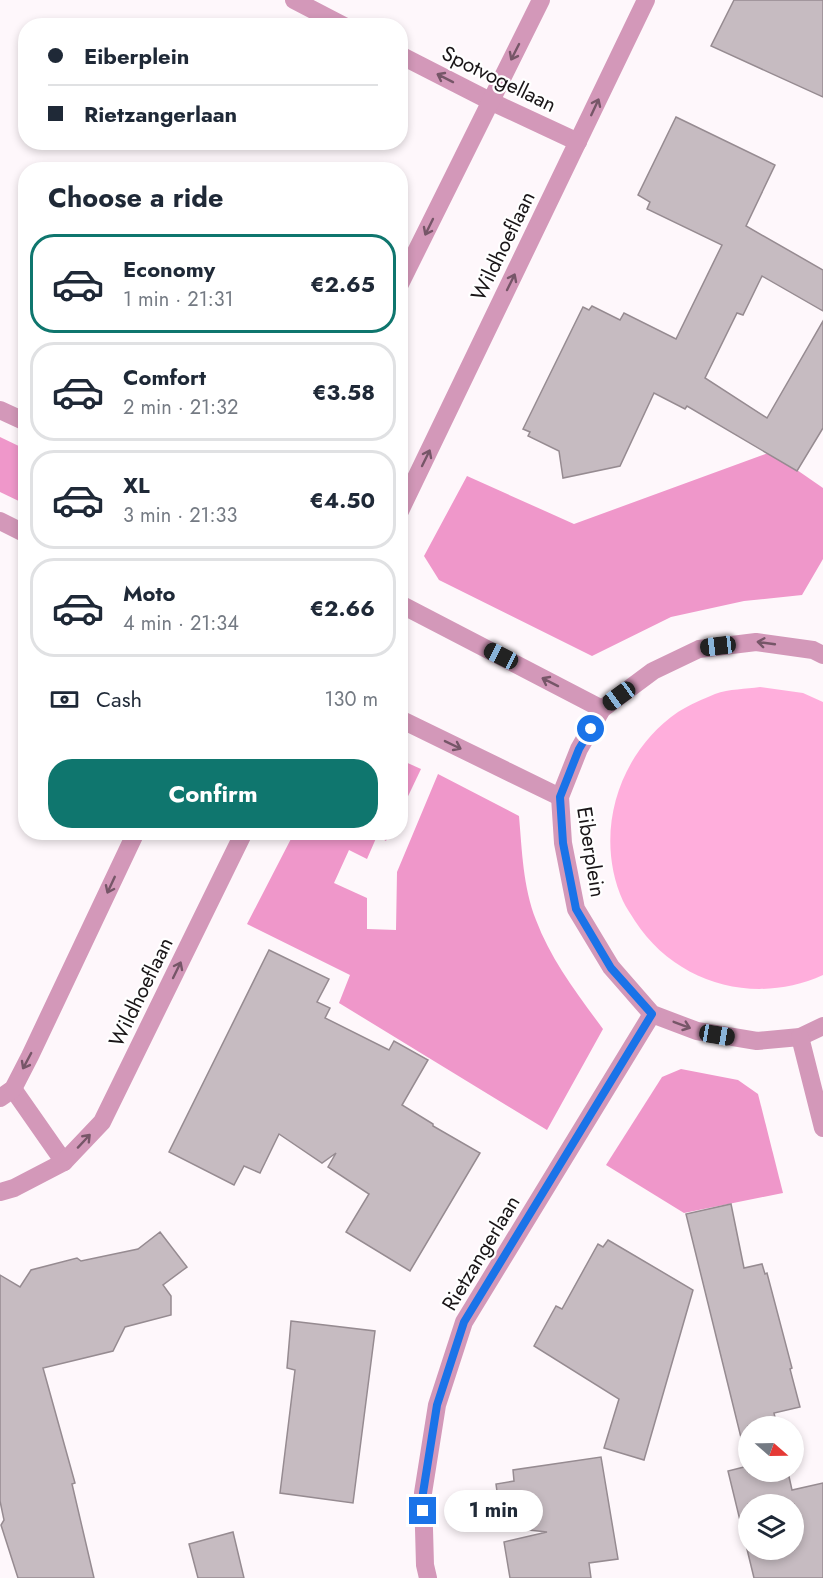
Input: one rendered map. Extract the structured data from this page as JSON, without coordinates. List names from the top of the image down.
{
  "streets": {
    "street": [
      "Spotvogellaan",
      "Wildhoeflaan",
      "Eiberplein",
      "Rietzangerlaan"
    ]
  },
  "crossings": [
    ["Spotvogellaan", "Wildhoeflaan"],
    ["Eiberplein", "Rietzangerlaan"]
  ],
  "one_way": ["Spotvogellaan"],
  "north": "right",
  "page": {
    "banner": ["Eiberplein", "Rietzangerlaan"],
    "heading": "Choose a ride",
    "list": [
      {
        "name": "Economy",
        "note": "1 min · 21:31",
        "value": "€2.65"
      },
      {
        "name": "Comfort",
        "note": "2 min · 21:32",
        "value": "€3.58"
      },
      {
        "name": "XL",
        "note": "3 min · 21:33",
        "value": "€4.50"
      },
      {
        "name": "Moto",
        "note": "4 min · 21:34",
        "value": "€2.66"
      }
    ],
    "pay": ["Cash", "130 m"],
    "buttons": "Confirm",
    "bubble": "1 min"
  }
}
